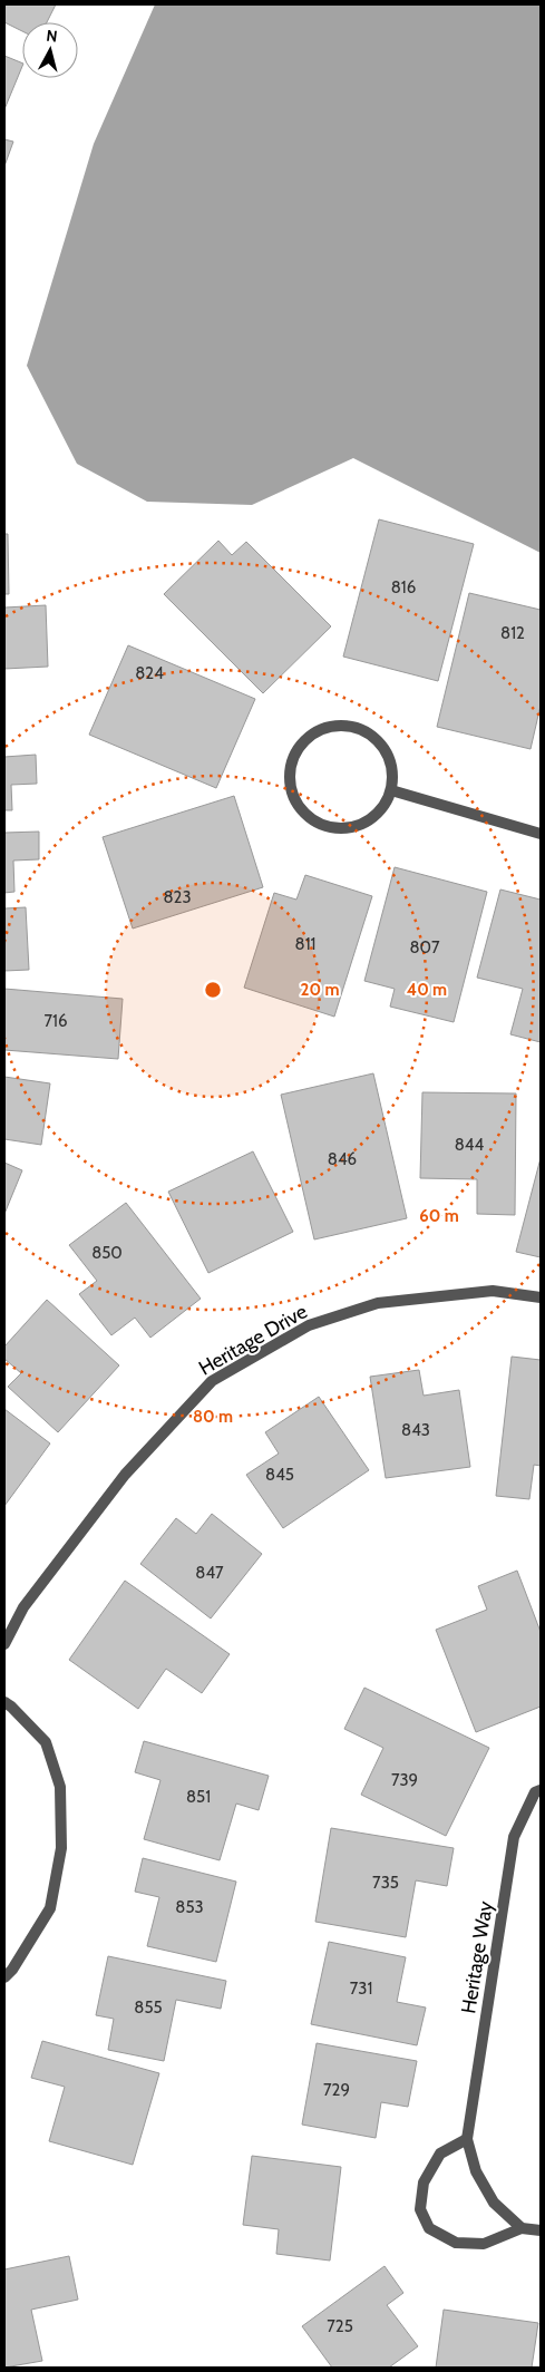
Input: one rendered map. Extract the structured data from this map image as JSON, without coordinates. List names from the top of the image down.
{
  "streets": {
    "street": ["Heritage Drive", "Heritage Way"]
  },
  "house_numbers": [
    "816",
    "812",
    "824",
    "823",
    "811",
    "807",
    "716",
    "844",
    "846",
    "850",
    "843",
    "845",
    "847",
    "739",
    "851",
    "735",
    "853",
    "731",
    "855",
    "729",
    "725"
  ],
  "north": "top",
  "rings": [
    "20 m",
    "40 m",
    "60 m",
    "80 m"
  ]
}
